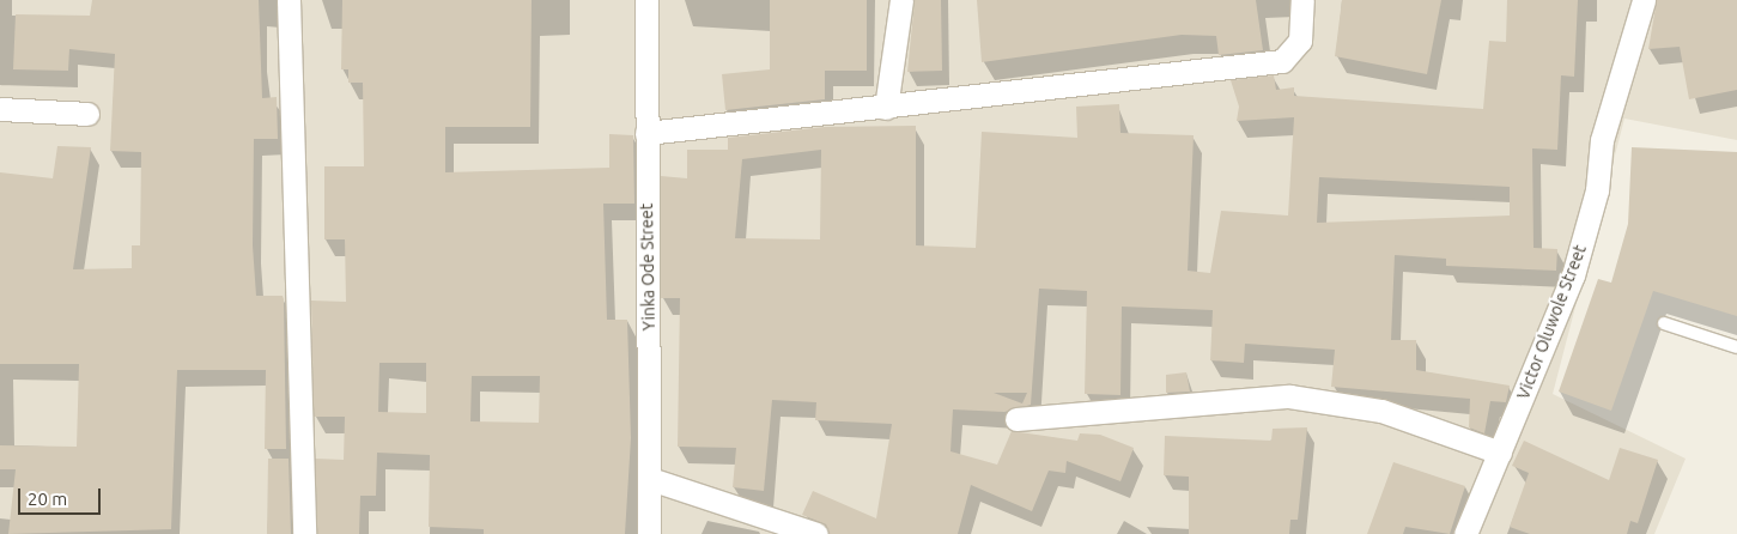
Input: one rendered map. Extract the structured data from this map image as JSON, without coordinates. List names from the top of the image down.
{
  "streets": {
    "street": ["Yinka Ode Street", "Victor Oluwole Street"]
  },
  "scale_bar": "20 m"
}
